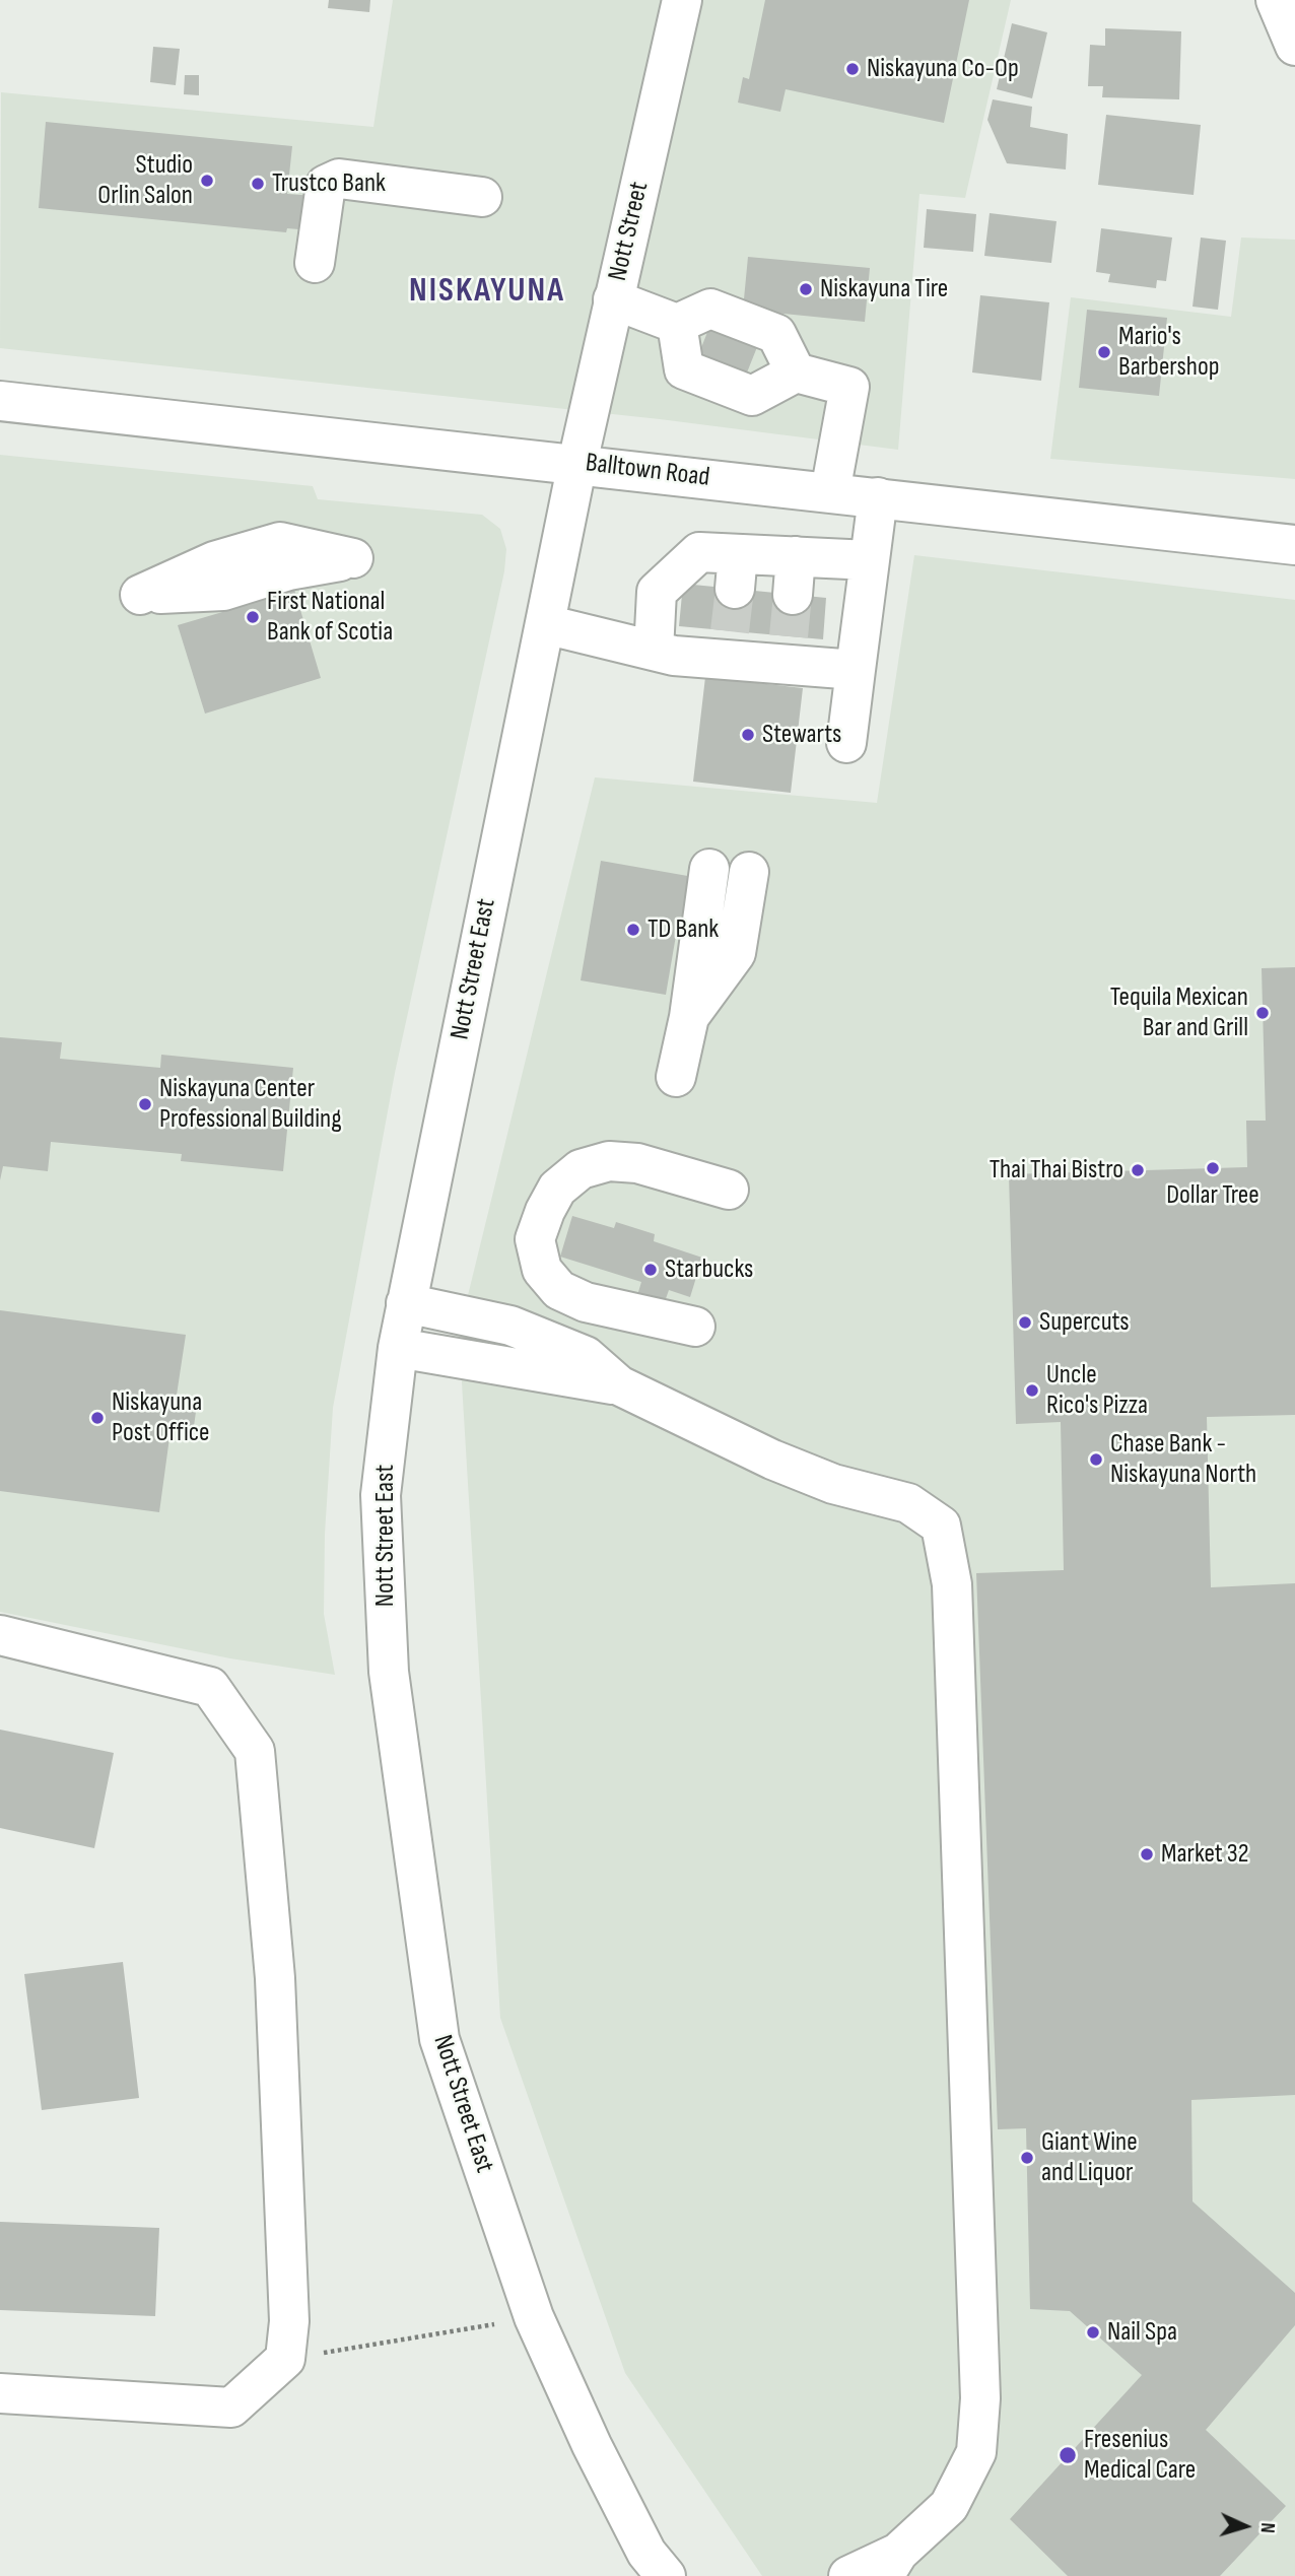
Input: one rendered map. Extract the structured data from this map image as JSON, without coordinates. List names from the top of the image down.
{
  "streets": {
    "street": ["Nott Street", "Balltown Road", "Nott Street East"]
  },
  "crossings": [
    ["Nott Street", "Balltown Road"],
    ["Nott Street", "Nott Street East"],
    ["Balltown Road", "Nott Street East"]
  ],
  "districts": ["NISKAYUNA"],
  "places": [
    "Niskayuna Co-Op",
    "Studio Orlin Salon",
    "Trustco Bank",
    "Niskayuna Tire",
    "Mario's Barbershop",
    "First National Bank of Scotia",
    "Stewarts",
    "TD Bank",
    "Tequila Mexican Bar and Grill",
    "Niskayuna Center Professional Building",
    "Dollar Tree",
    "Thai Thai Bistro",
    "Starbucks",
    "Supercuts",
    "Uncle Rico's Pizza",
    "Niskayuna Post Office",
    "Chase Bank - Niskayuna North",
    "Market 32",
    "Giant Wine and Liquor",
    "Nail Spa",
    "Fresenius Medical Care"
  ],
  "north": "right"
}
